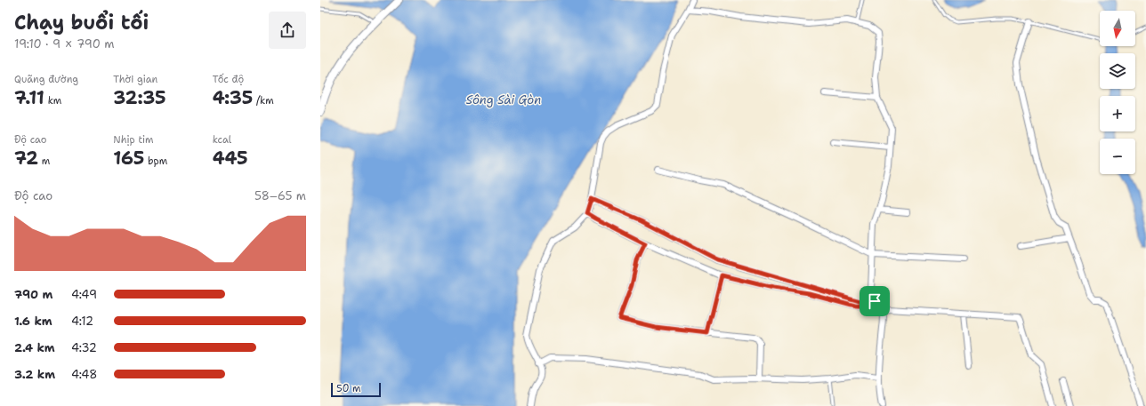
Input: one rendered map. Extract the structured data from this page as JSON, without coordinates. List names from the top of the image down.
{
  "water": ["Sông Sài Gòn"],
  "scale_bar": "50 m",
  "north": "bottom",
  "page": {
    "heading": ["Chạy buổi tối", "19:10 · 9 × 790 m"],
    "map_buttons": ["+", "−"],
    "stats": [
      ["Quãng đường", "7.11 km"],
      ["Thời gian", "32:35"],
      ["Tốc độ", "4:35 /km"],
      ["Độ cao", "72 m"],
      ["Nhịp tim", "165 bpm"],
      ["kcal", "445"]
    ],
    "chart": ["Độ cao", "58–65 m"],
    "list": [
      {
        "name": "790 m",
        "note": "4:49"
      },
      {
        "name": "1.6 km",
        "note": "4:12"
      },
      {
        "name": "2.4 km",
        "note": "4:32"
      },
      {
        "name": "3.2 km",
        "note": "4:48"
      }
    ],
    "scale": "50 m"
  }
}
